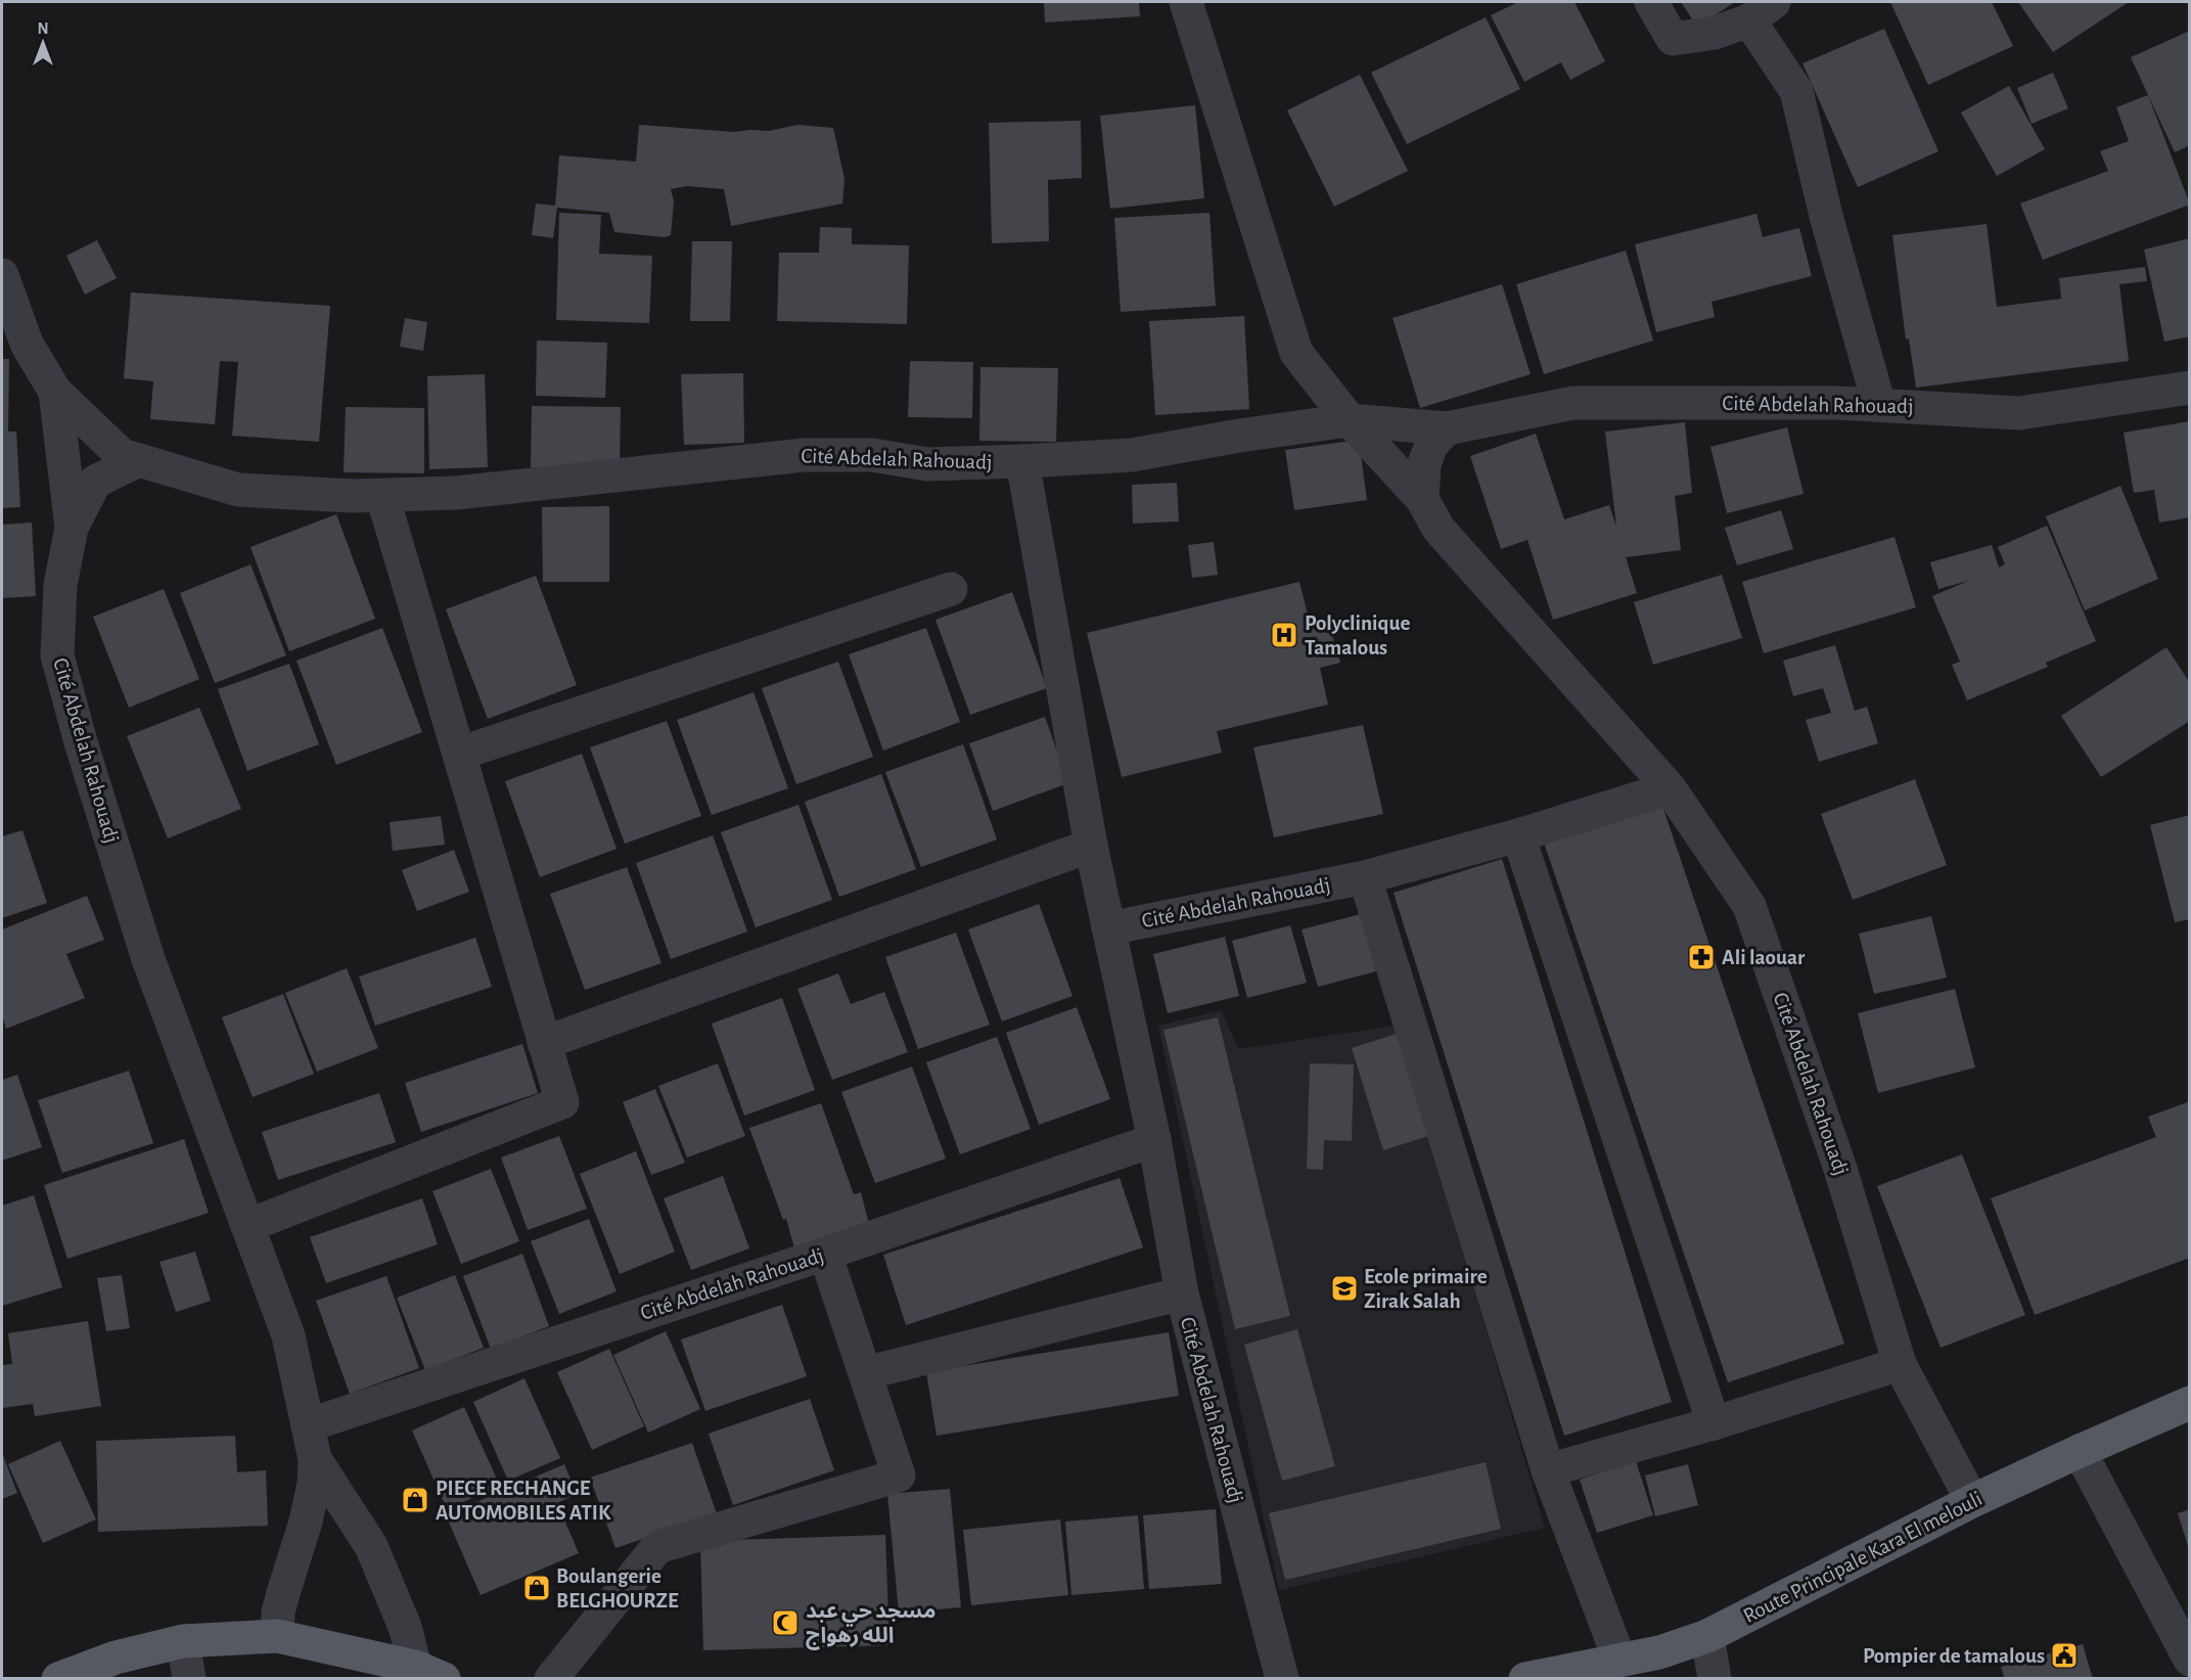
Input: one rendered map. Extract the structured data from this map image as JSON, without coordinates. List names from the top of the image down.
{
  "streets": {
    "main road": ["Route Principale Kara El melouli"],
    "street": ["Cité Abdelah Rahouadj"]
  },
  "crossings": [
    ["Cité Abdelah Rahouadj", "Route Principale Kara El melouli"]
  ],
  "places": {
    "hospital": ["Polyclinique Tamalous"],
    "pharmacy": ["Ali laouar"],
    "school or university": ["Ecole primaire Zirak Salah"],
    "shop": ["PIECE RECHANGE AUTOMOBILES ATIK", "Boulangerie BELGHOURZE"],
    "mosque": ["مسجد حي عبد الله رهواج"],
    "public building": ["Pompier de tamalous"]
  },
  "north": "top"
}
